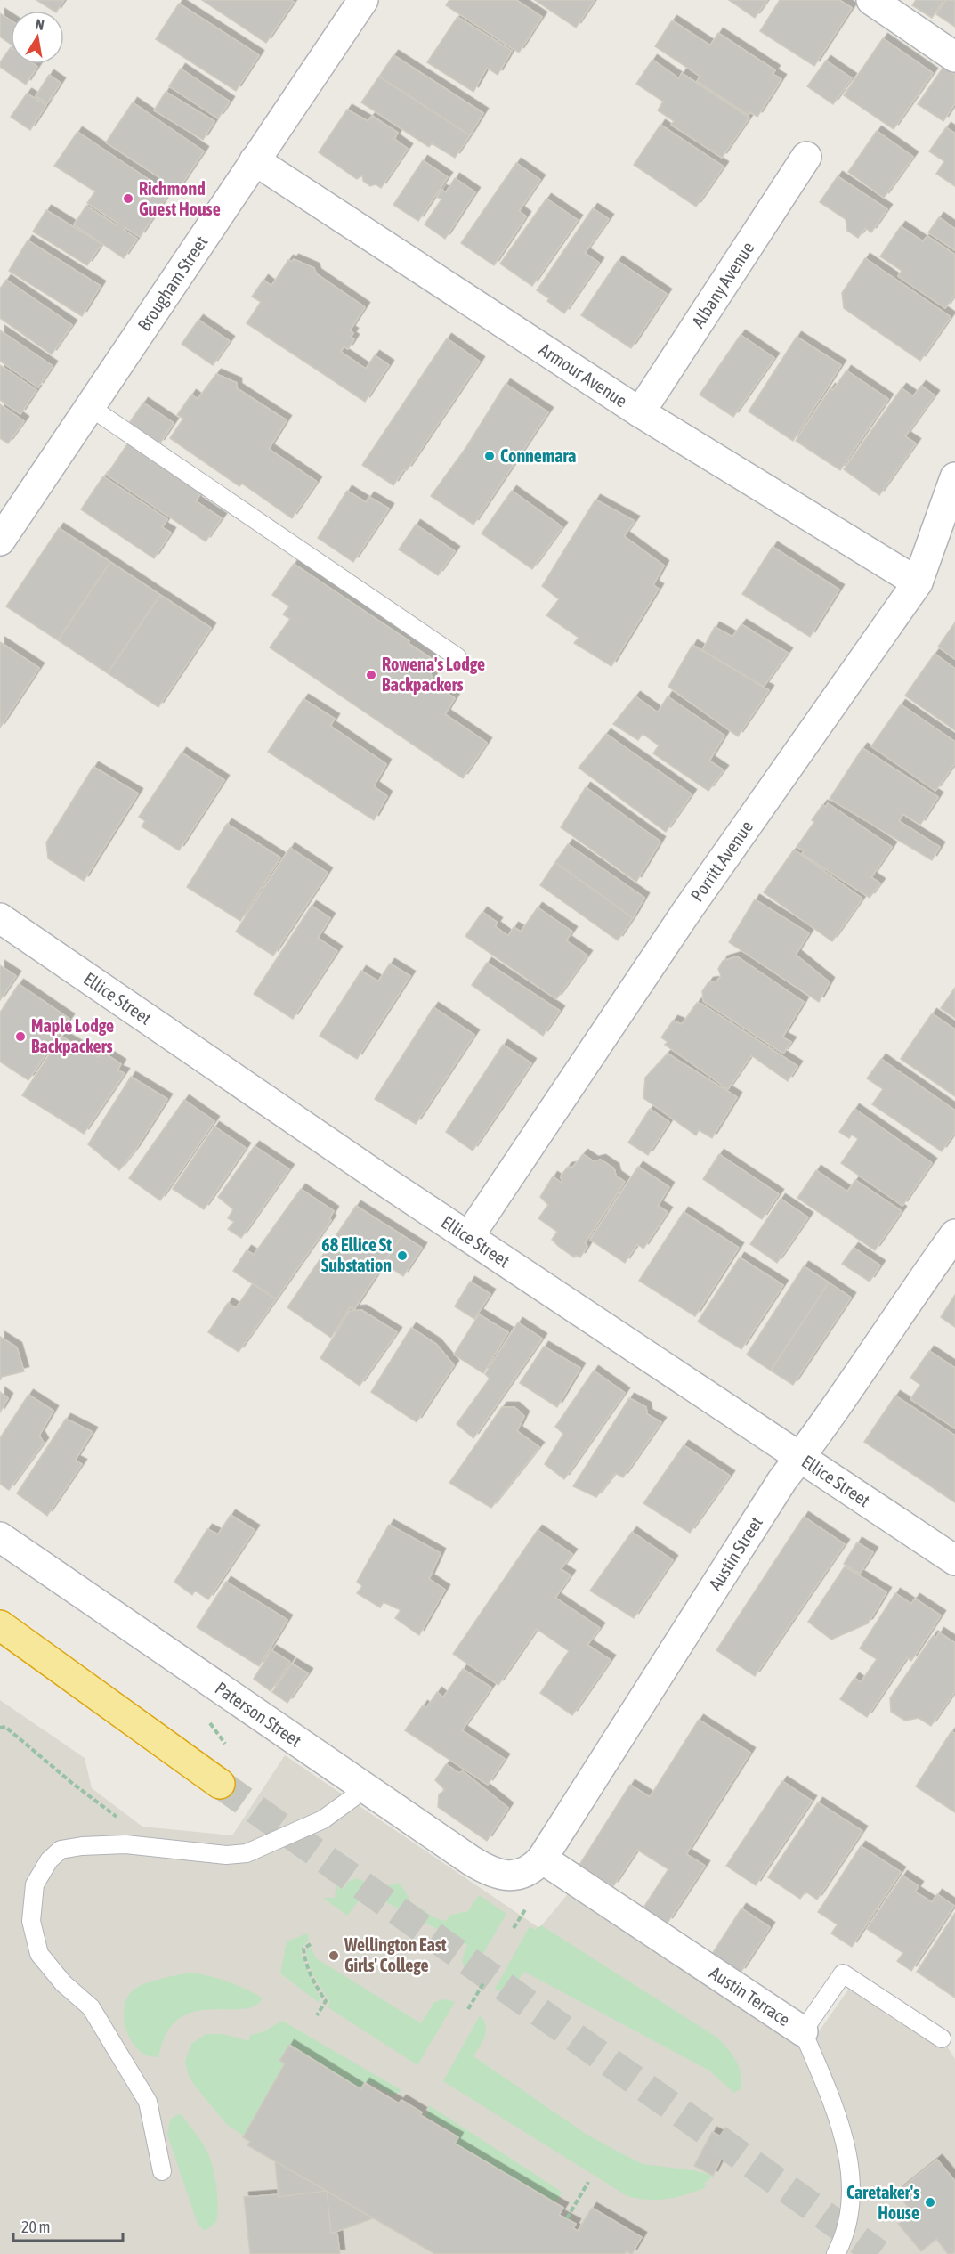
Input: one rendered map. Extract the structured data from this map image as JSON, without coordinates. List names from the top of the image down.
{
  "streets": {
    "street": [
      "Brougham Street",
      "Albany Avenue",
      "Armour Avenue",
      "Porritt Avenue",
      "Ellice Street",
      "Austin Street",
      "Paterson Street",
      "Austin Terrace"
    ]
  },
  "crossings": [
    ["Brougham Street", "Armour Avenue"],
    ["Albany Avenue", "Armour Avenue"],
    ["Armour Avenue", "Porritt Avenue"],
    ["Porritt Avenue", "Ellice Street"],
    ["Ellice Street", "Austin Street"],
    ["Austin Street", "Paterson Street"],
    ["Austin Street", "Austin Terrace"],
    ["Paterson Street", "Austin Terrace"]
  ],
  "places": [
    "Richmond Guest House",
    "Connemara",
    "Rowena's Lodge Backpackers",
    "Maple Lodge Backpackers",
    "68 Ellice St Substation",
    "Wellington East Girls' College",
    "Caretaker's House"
  ],
  "scale_bar": "20 m",
  "north": "top"
}
